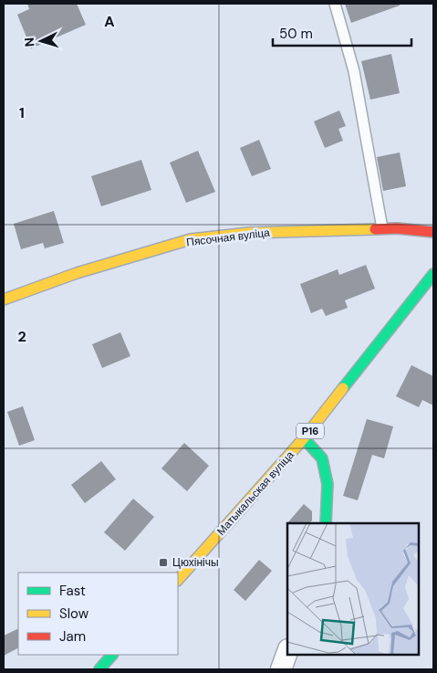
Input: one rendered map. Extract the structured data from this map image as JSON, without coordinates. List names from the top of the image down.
{
  "streets": {
    "street": ["Пясочная вуліца", "Р16", "Матыкальская вуліца"]
  },
  "places": {
    "transit": ["Цюхінічы"]
  },
  "legend": ["Fast", "Slow", "Jam"],
  "scale_bar": "50 m",
  "north": "left",
  "grid": {
    "columns": ["A"],
    "rows": ["1", "2"]
  }
}
